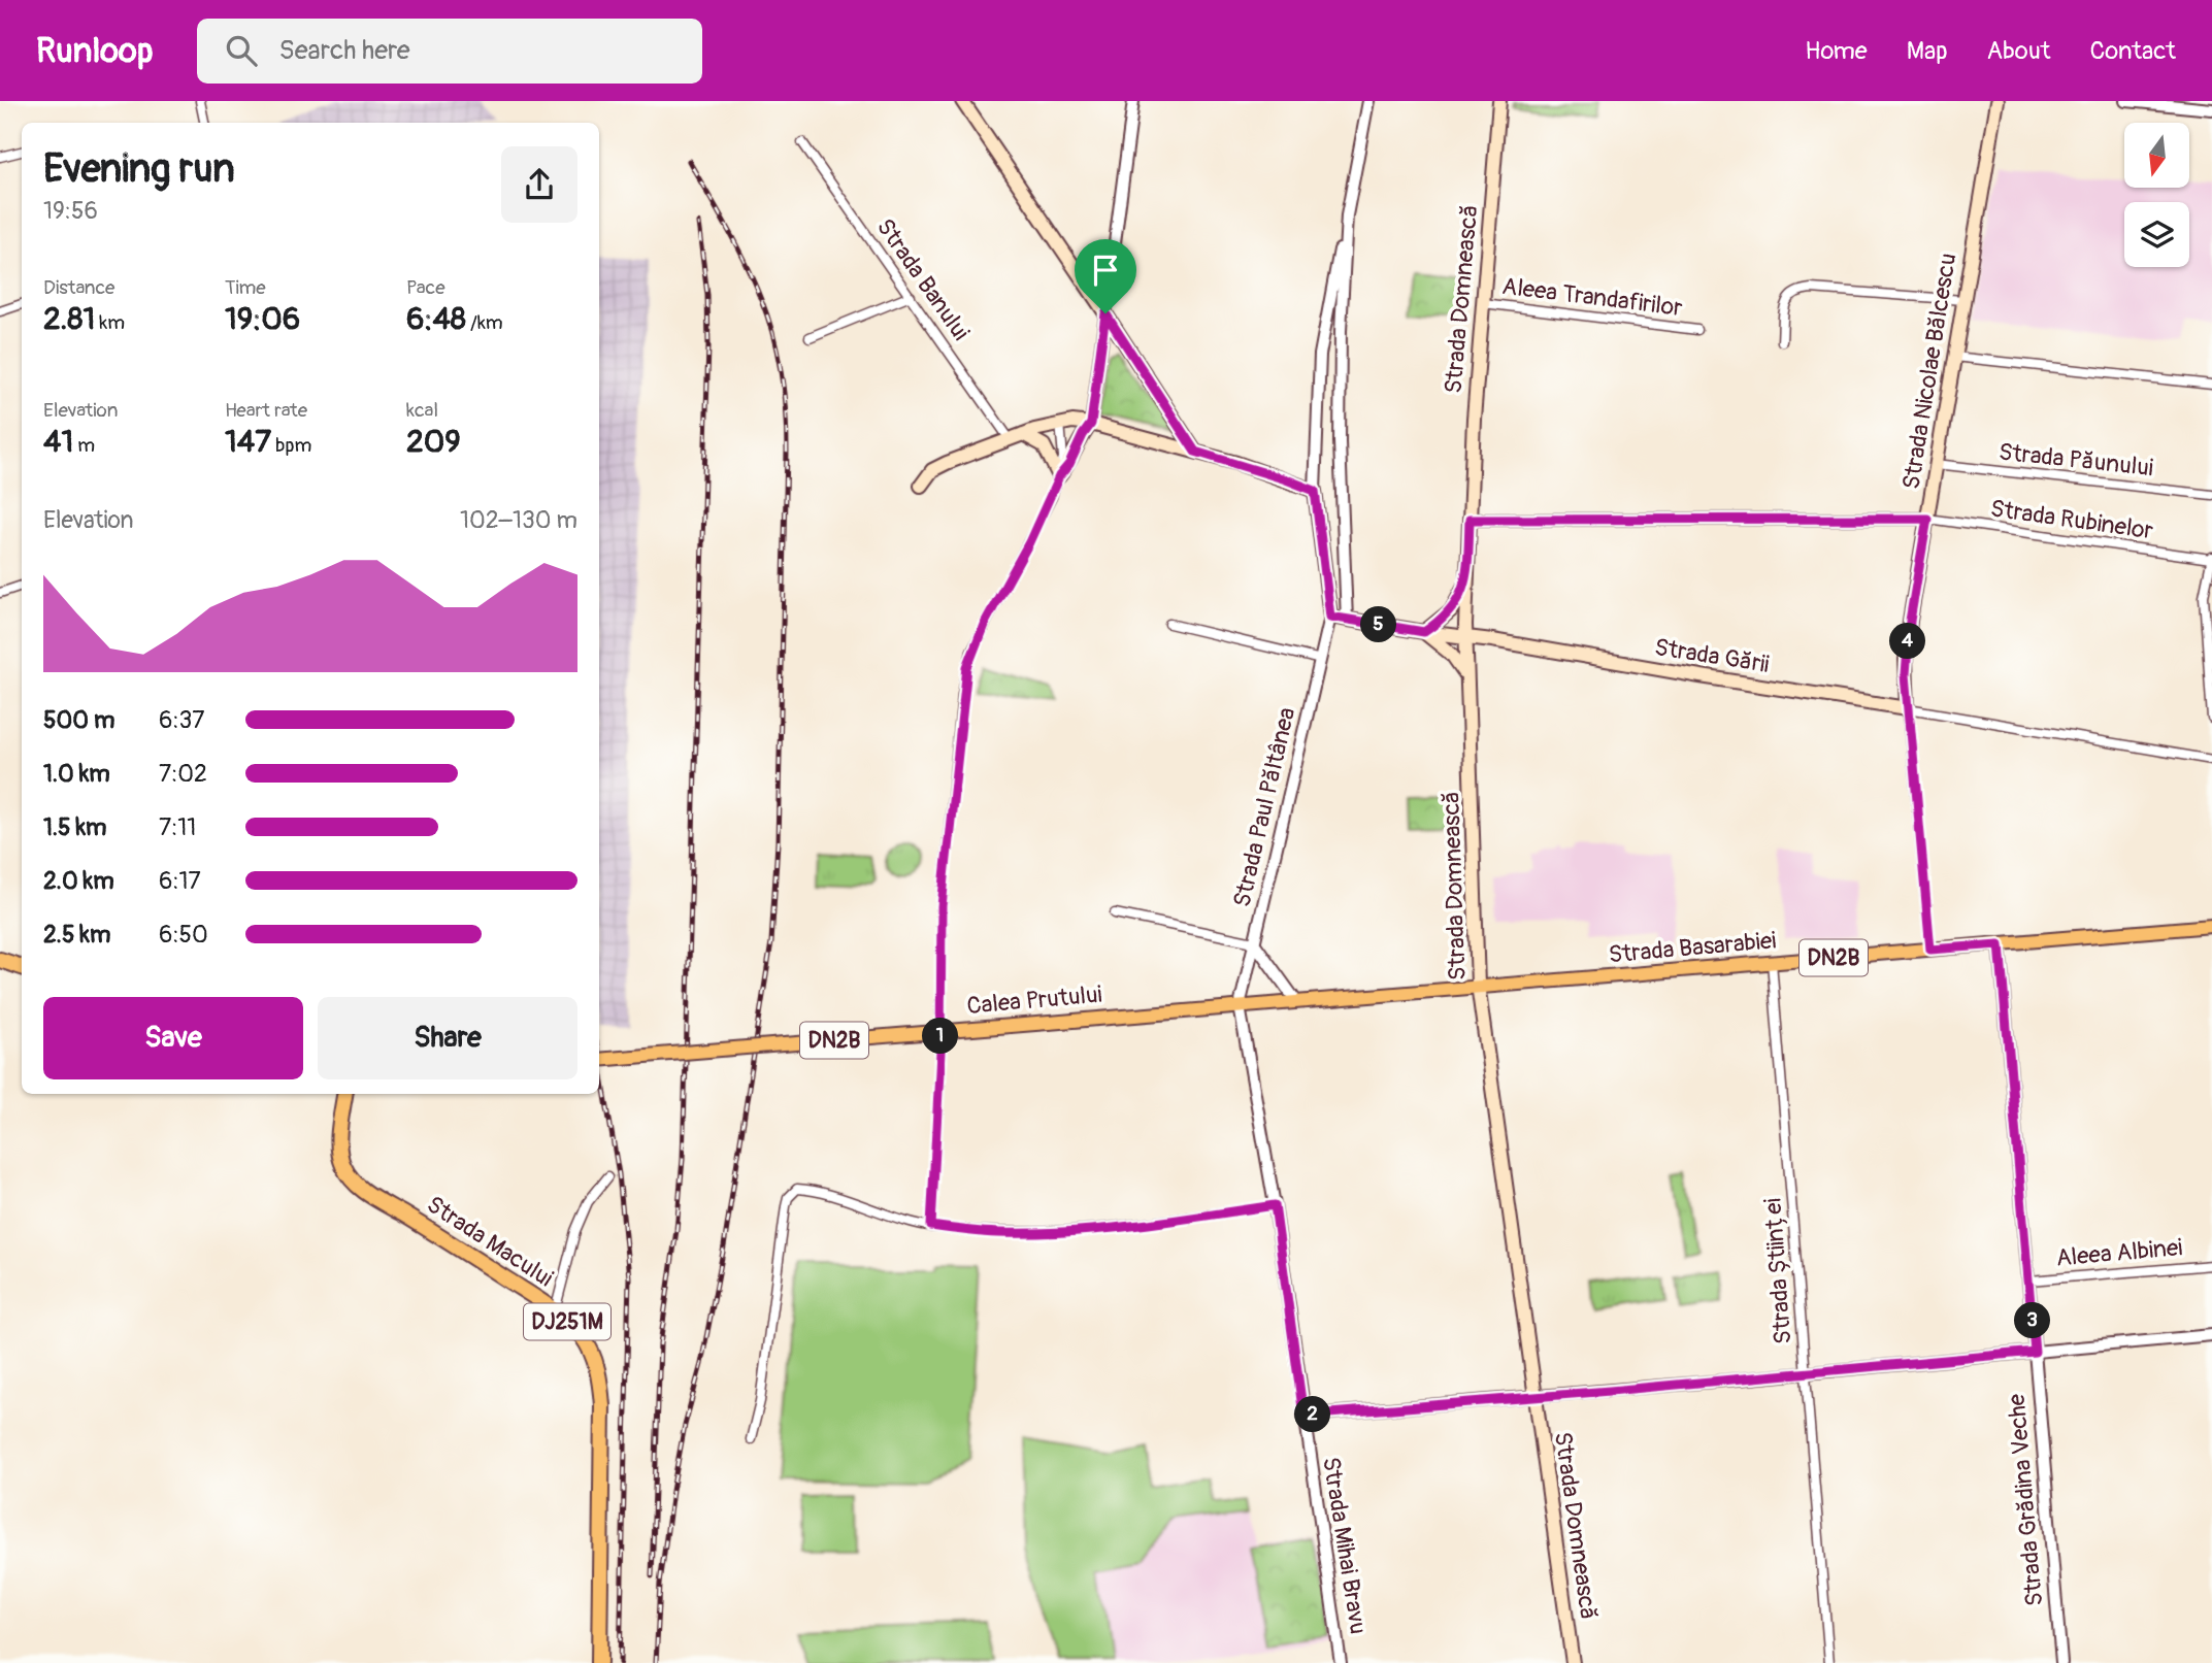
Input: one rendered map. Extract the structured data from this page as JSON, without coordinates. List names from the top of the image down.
{
  "streets": {
    "highway": ["Strada Macului", "DJ251M"],
    "main road": [
      "Strada Domnească",
      "Strada Nicolae Bălcescu",
      "Strada Gării",
      "Strada Basarabiei",
      "DN2B",
      "Calea Prutului"
    ],
    "street": [
      "Strada Banului",
      "Aleea Trandafirilor",
      "Strada Păunului",
      "Strada Rubinelor",
      "Strada Paul Păltânea",
      "Aleea Albinei",
      "Strada Științei",
      "Strada Grădina Veche",
      "Strada Mihai Bravu"
    ]
  },
  "crossings": [
    ["Aleea Trandafirilor", "Strada Domnească"],
    ["Strada Domnească", "Strada Gării"],
    ["Strada Domnească", "Strada Basarabiei"],
    ["Strada Domnească", "Calea Prutului"],
    ["Strada Nicolae Bălcescu", "Strada Păunului"],
    ["Strada Nicolae Bălcescu", "Strada Rubinelor"],
    ["Strada Nicolae Bălcescu", "Strada Gării"],
    ["Strada Nicolae Bălcescu", "Strada Basarabiei"],
    ["Strada Gării", "Strada Paul Păltânea"],
    ["Strada Paul Păltânea", "Calea Prutului"],
    ["Strada Paul Păltânea", "Strada Mihai Bravu"],
    ["Strada Basarabiei", "Calea Prutului"],
    ["Strada Basarabiei", "Strada Științei"],
    ["Strada Basarabiei", "Strada Grădina Veche"],
    ["Calea Prutului", "Strada Mihai Bravu"],
    ["Aleea Albinei", "Strada Grădina Veche"]
  ],
  "north": "bottom",
  "page": {
    "header": "Runloop",
    "search": "Search here",
    "nav": [
      "Home",
      "Map",
      "About",
      "Contact"
    ],
    "heading": ["Evening run", "19:56"],
    "stats": [
      ["Distance", "2.81 km"],
      ["Time", "19:06"],
      ["Pace", "6:48 /km"],
      ["Elevation", "41 m"],
      ["Heart rate", "147 bpm"],
      ["kcal", "209"]
    ],
    "chart": ["Elevation", "102–130 m"],
    "pins": [
      "5",
      "4",
      "1",
      "3",
      "2"
    ],
    "list": [
      {
        "name": "500 m",
        "note": "6:37"
      },
      {
        "name": "1.0 km",
        "note": "7:02"
      },
      {
        "name": "1.5 km",
        "note": "7:11"
      },
      {
        "name": "2.0 km",
        "note": "6:17"
      },
      {
        "name": "2.5 km",
        "note": "6:50"
      }
    ],
    "buttons": ["Save", "Share"]
  }
}
